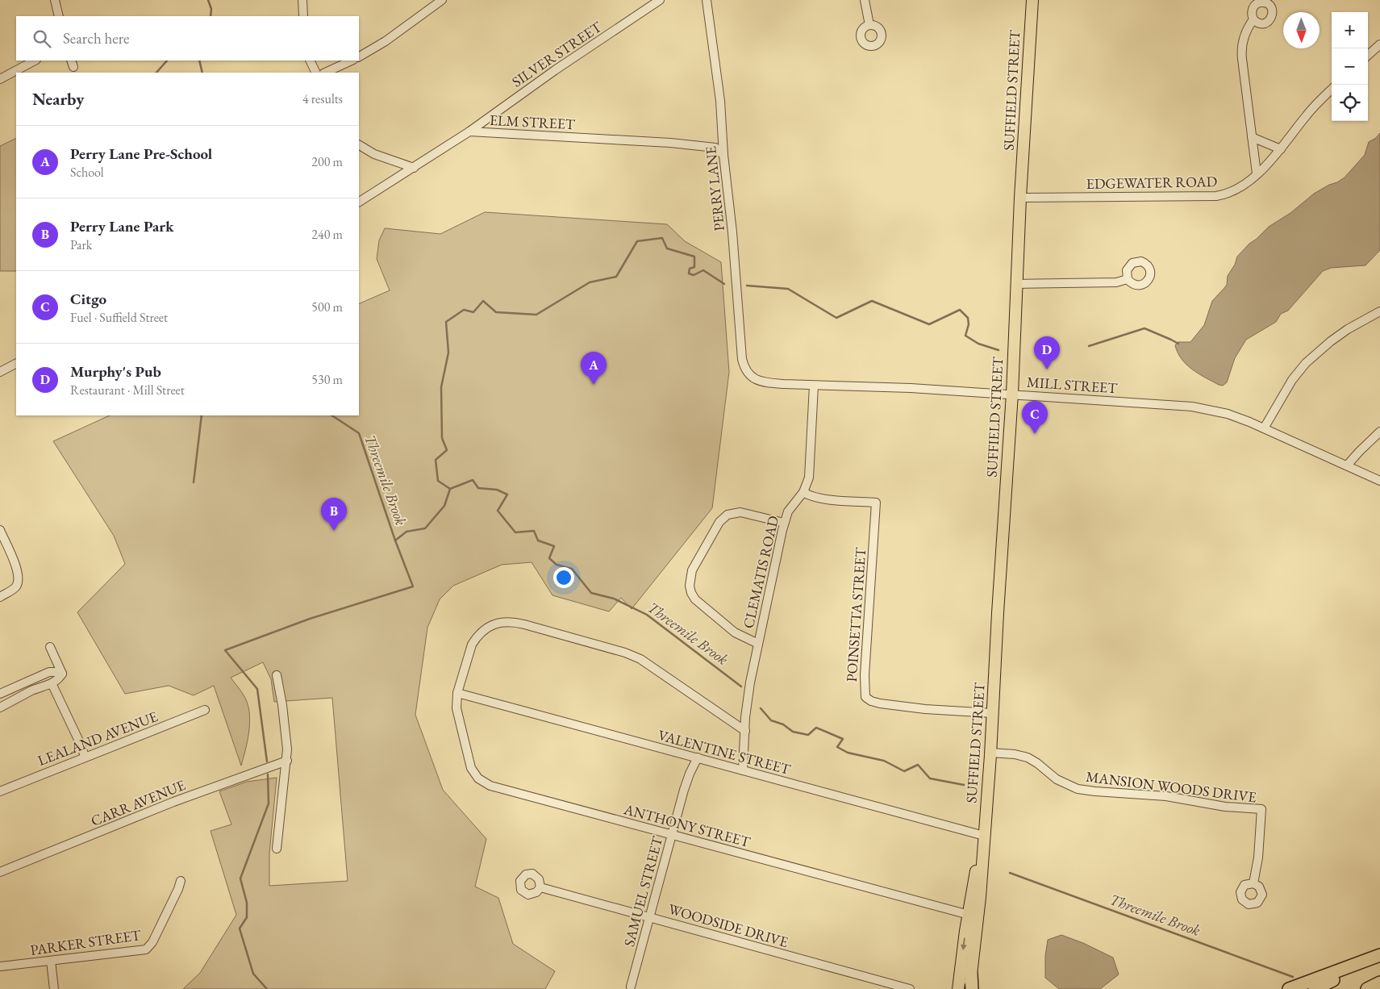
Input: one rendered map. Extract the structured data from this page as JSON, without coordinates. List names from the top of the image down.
{
  "streets": {
    "main road": ["SUFFIELD STREET"],
    "street": [
      "SILVER STREET",
      "ELM STREET",
      "EDGEWATER ROAD",
      "PERRY LANE",
      "MILL STREET",
      "CLEMATIS ROAD",
      "POINSETTA STREET",
      "LEALAND AVENUE",
      "VALENTINE STREET",
      "MANSION WOODS DRIVE",
      "CARR AVENUE",
      "ANTHONY STREET",
      "SAMUEL STREET",
      "WOODSIDE DRIVE",
      "PARKER STREET"
    ]
  },
  "crossings": [
    ["SILVER STREET", "ELM STREET"],
    ["SUFFIELD STREET", "EDGEWATER ROAD"],
    ["SUFFIELD STREET", "MILL STREET"],
    ["SUFFIELD STREET", "POINSETTA STREET"],
    ["SUFFIELD STREET", "VALENTINE STREET"],
    ["SUFFIELD STREET", "MANSION WOODS DRIVE"],
    ["SUFFIELD STREET", "ANTHONY STREET"],
    ["ELM STREET", "PERRY LANE"],
    ["PERRY LANE", "MILL STREET"],
    ["MILL STREET", "CLEMATIS ROAD"],
    ["CLEMATIS ROAD", "POINSETTA STREET"],
    ["CLEMATIS ROAD", "VALENTINE STREET"],
    ["CLEMATIS ROAD", "ANTHONY STREET"],
    ["VALENTINE STREET", "ANTHONY STREET"],
    ["VALENTINE STREET", "SAMUEL STREET"],
    ["ANTHONY STREET", "SAMUEL STREET"],
    ["SAMUEL STREET", "WOODSIDE DRIVE"]
  ],
  "water": ["Threemile Brook"],
  "north": "bottom",
  "page": {
    "map_buttons": ["+", "−"],
    "search": "Search here",
    "heading": ["Nearby", "4 results"],
    "list": [
      {
        "mark": "A",
        "name": "Perry Lane Pre-School",
        "note": "School",
        "value": "200 m"
      },
      {
        "mark": "B",
        "name": "Perry Lane Park",
        "note": "Park",
        "value": "240 m"
      },
      {
        "mark": "C",
        "name": "Citgo",
        "note": "Fuel · Suffield Street",
        "value": "500 m"
      },
      {
        "mark": "D",
        "name": "Murphy's Pub",
        "note": "Restaurant · Mill Street",
        "value": "530 m"
      }
    ],
    "pins": [
      "D",
      "A",
      "C",
      "B"
    ]
  }
}
